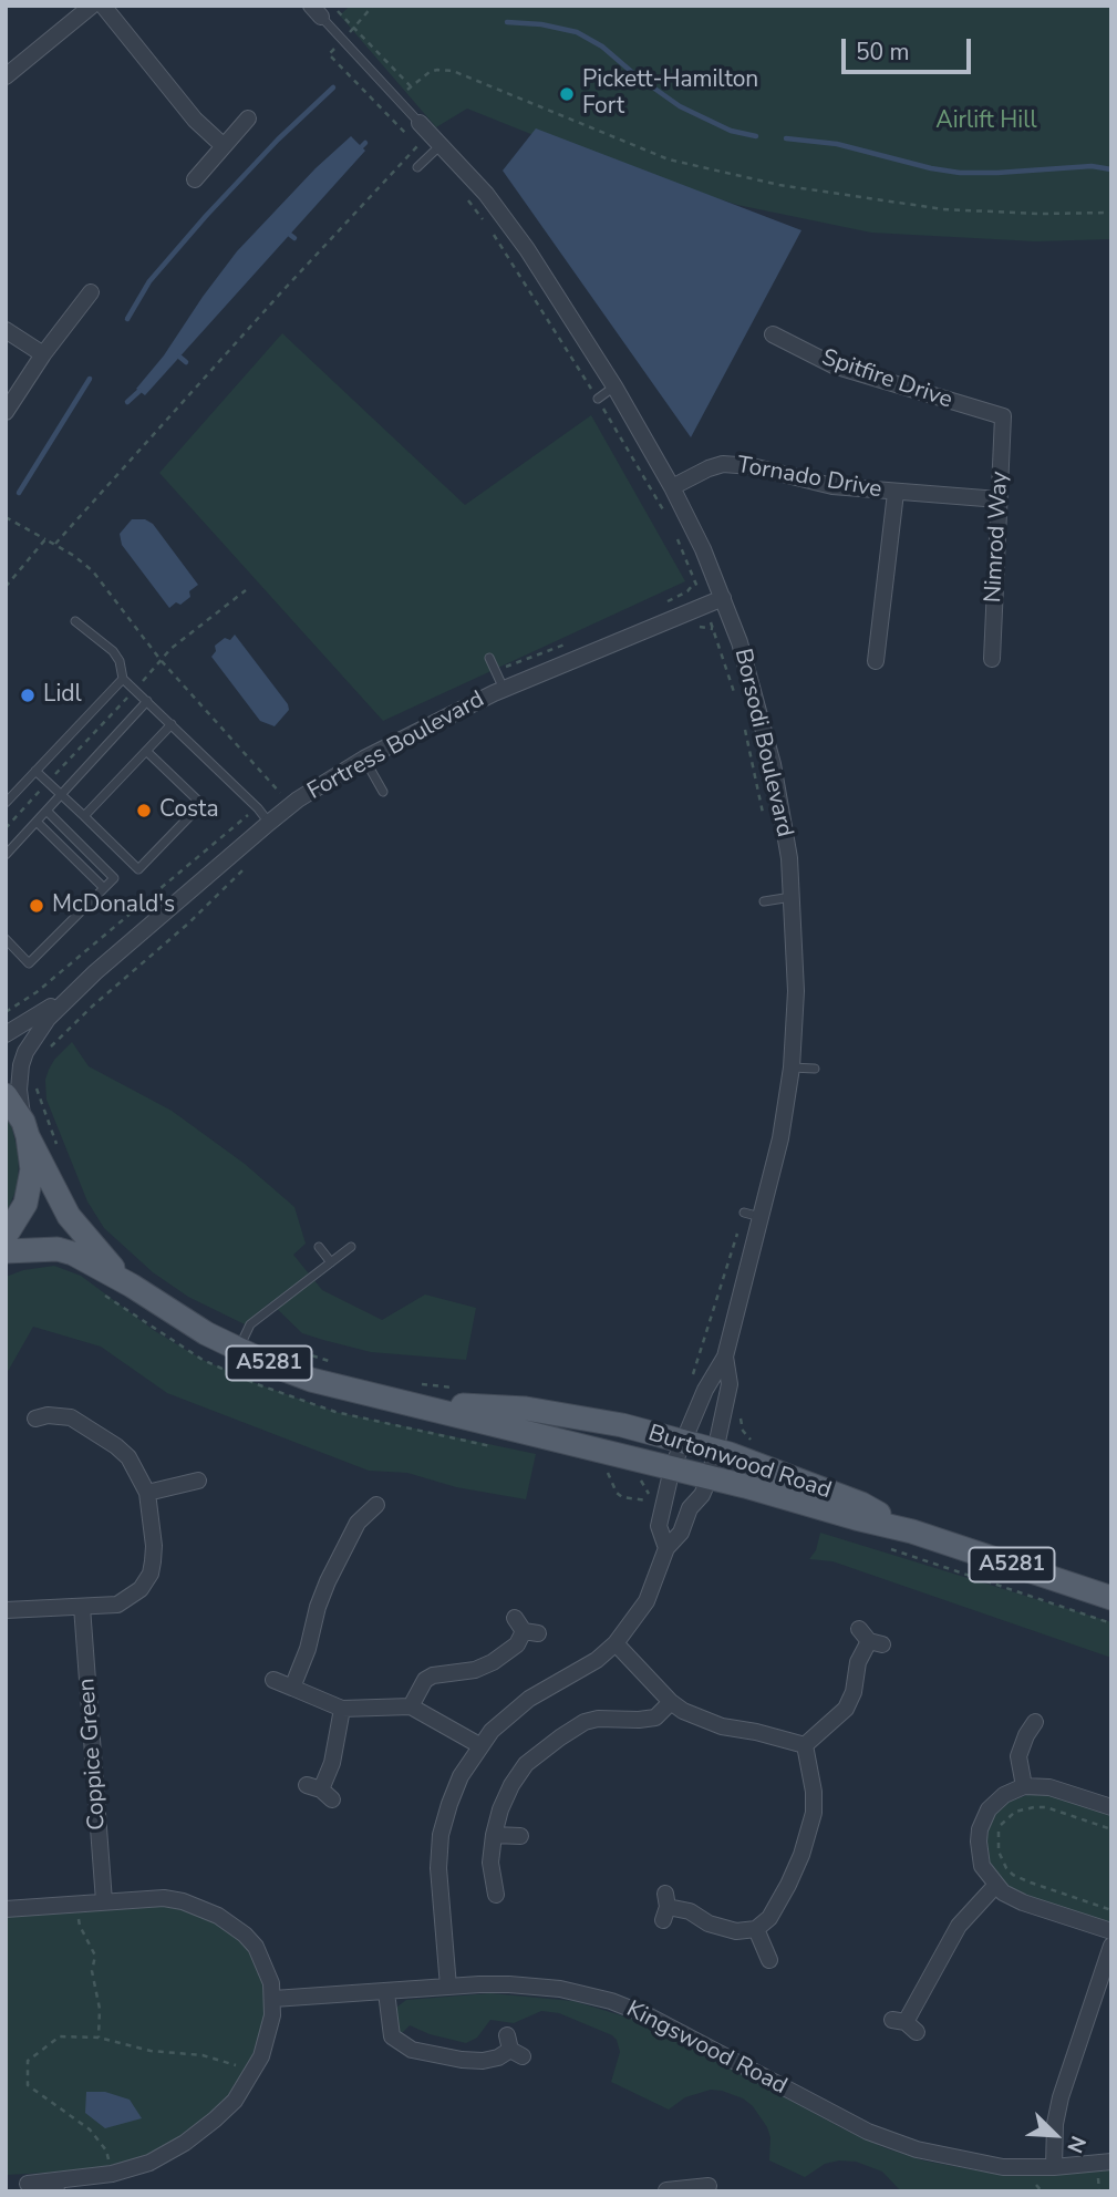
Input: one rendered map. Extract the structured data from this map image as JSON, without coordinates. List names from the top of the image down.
{
  "streets": {
    "main road": ["A5281", "Burtonwood Road"],
    "street": [
      "Spitfire Drive",
      "Tornado Drive",
      "Nimrod Way",
      "Borsodi Boulevard",
      "Fortress Boulevard",
      "Coppice Green",
      "Kingswood Road"
    ]
  },
  "crossings": [
    ["Spitfire Drive", "Nimrod Way"],
    ["Tornado Drive", "Nimrod Way"],
    ["Tornado Drive", "Borsodi Boulevard"],
    ["Borsodi Boulevard", "Fortress Boulevard"],
    ["Borsodi Boulevard", "Burtonwood Road"],
    ["Fortress Boulevard", "A5281"],
    ["Fortress Boulevard", "Burtonwood Road"],
    ["A5281", "Burtonwood Road"]
  ],
  "parks": ["Airlift Hill"],
  "places": [
    "Pickett-Hamilton Fort",
    "Lidl",
    "Costa",
    "McDonald's"
  ],
  "scale_bar": "50 m",
  "north": "bottom right"
}
